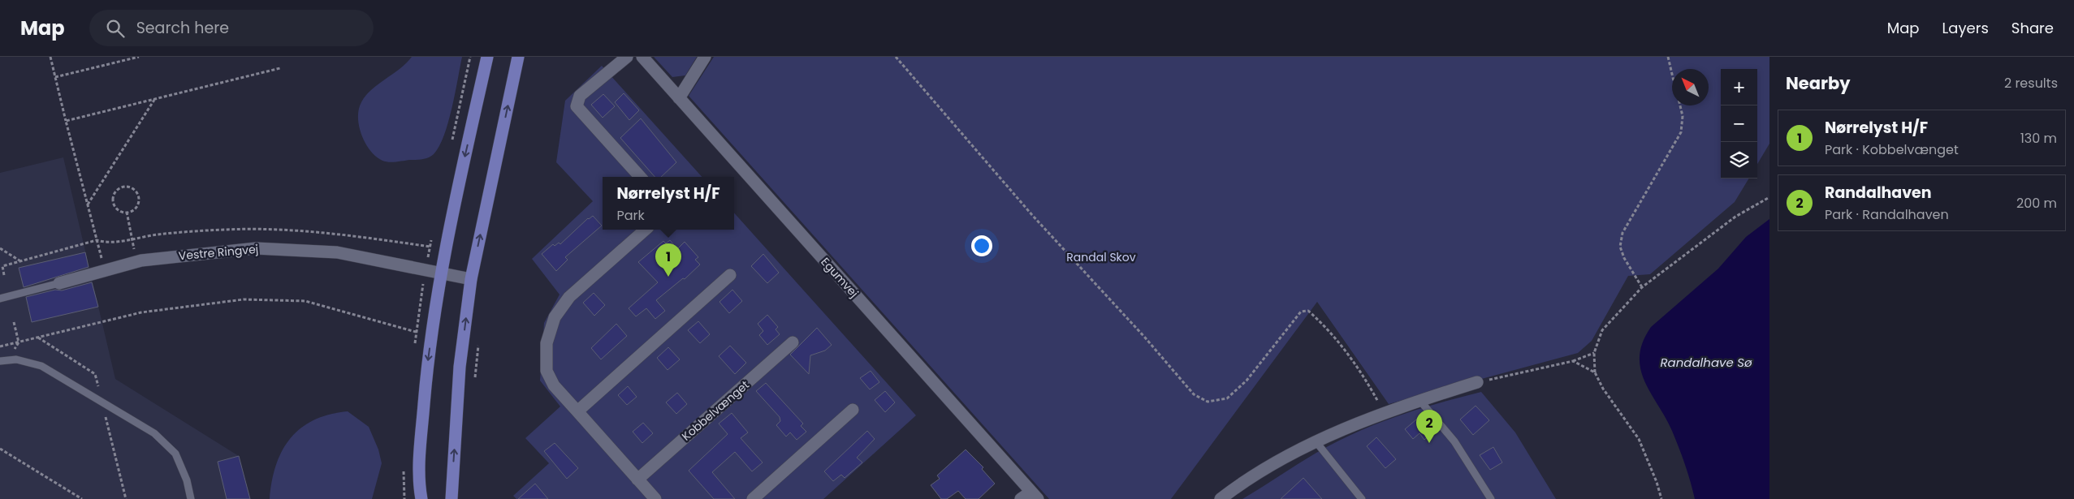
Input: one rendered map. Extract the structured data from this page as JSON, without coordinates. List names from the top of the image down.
{
  "streets": {
    "street": ["Vestre Ringvej", "Egumvej", "Kobbelvænget"]
  },
  "water": ["Randalhave Sø"],
  "parks": ["Randal Skov"],
  "north": "top left",
  "page": {
    "header": "Map",
    "search": "Search here",
    "nav": ["Map", "Layers", "Share"],
    "heading": ["Nearby", "2 results"],
    "map_buttons": ["+", "−"],
    "list": [
      {
        "mark": "1",
        "name": "Nørrelyst H/F",
        "note": "Park · Kobbelvænget",
        "value": "130 m"
      },
      {
        "mark": "2",
        "name": "Randalhaven",
        "note": "Park · Randalhaven",
        "value": "200 m"
      }
    ],
    "popup": ["Nørrelyst H/F", "Park"],
    "pins": ["1", "2"]
  }
}
